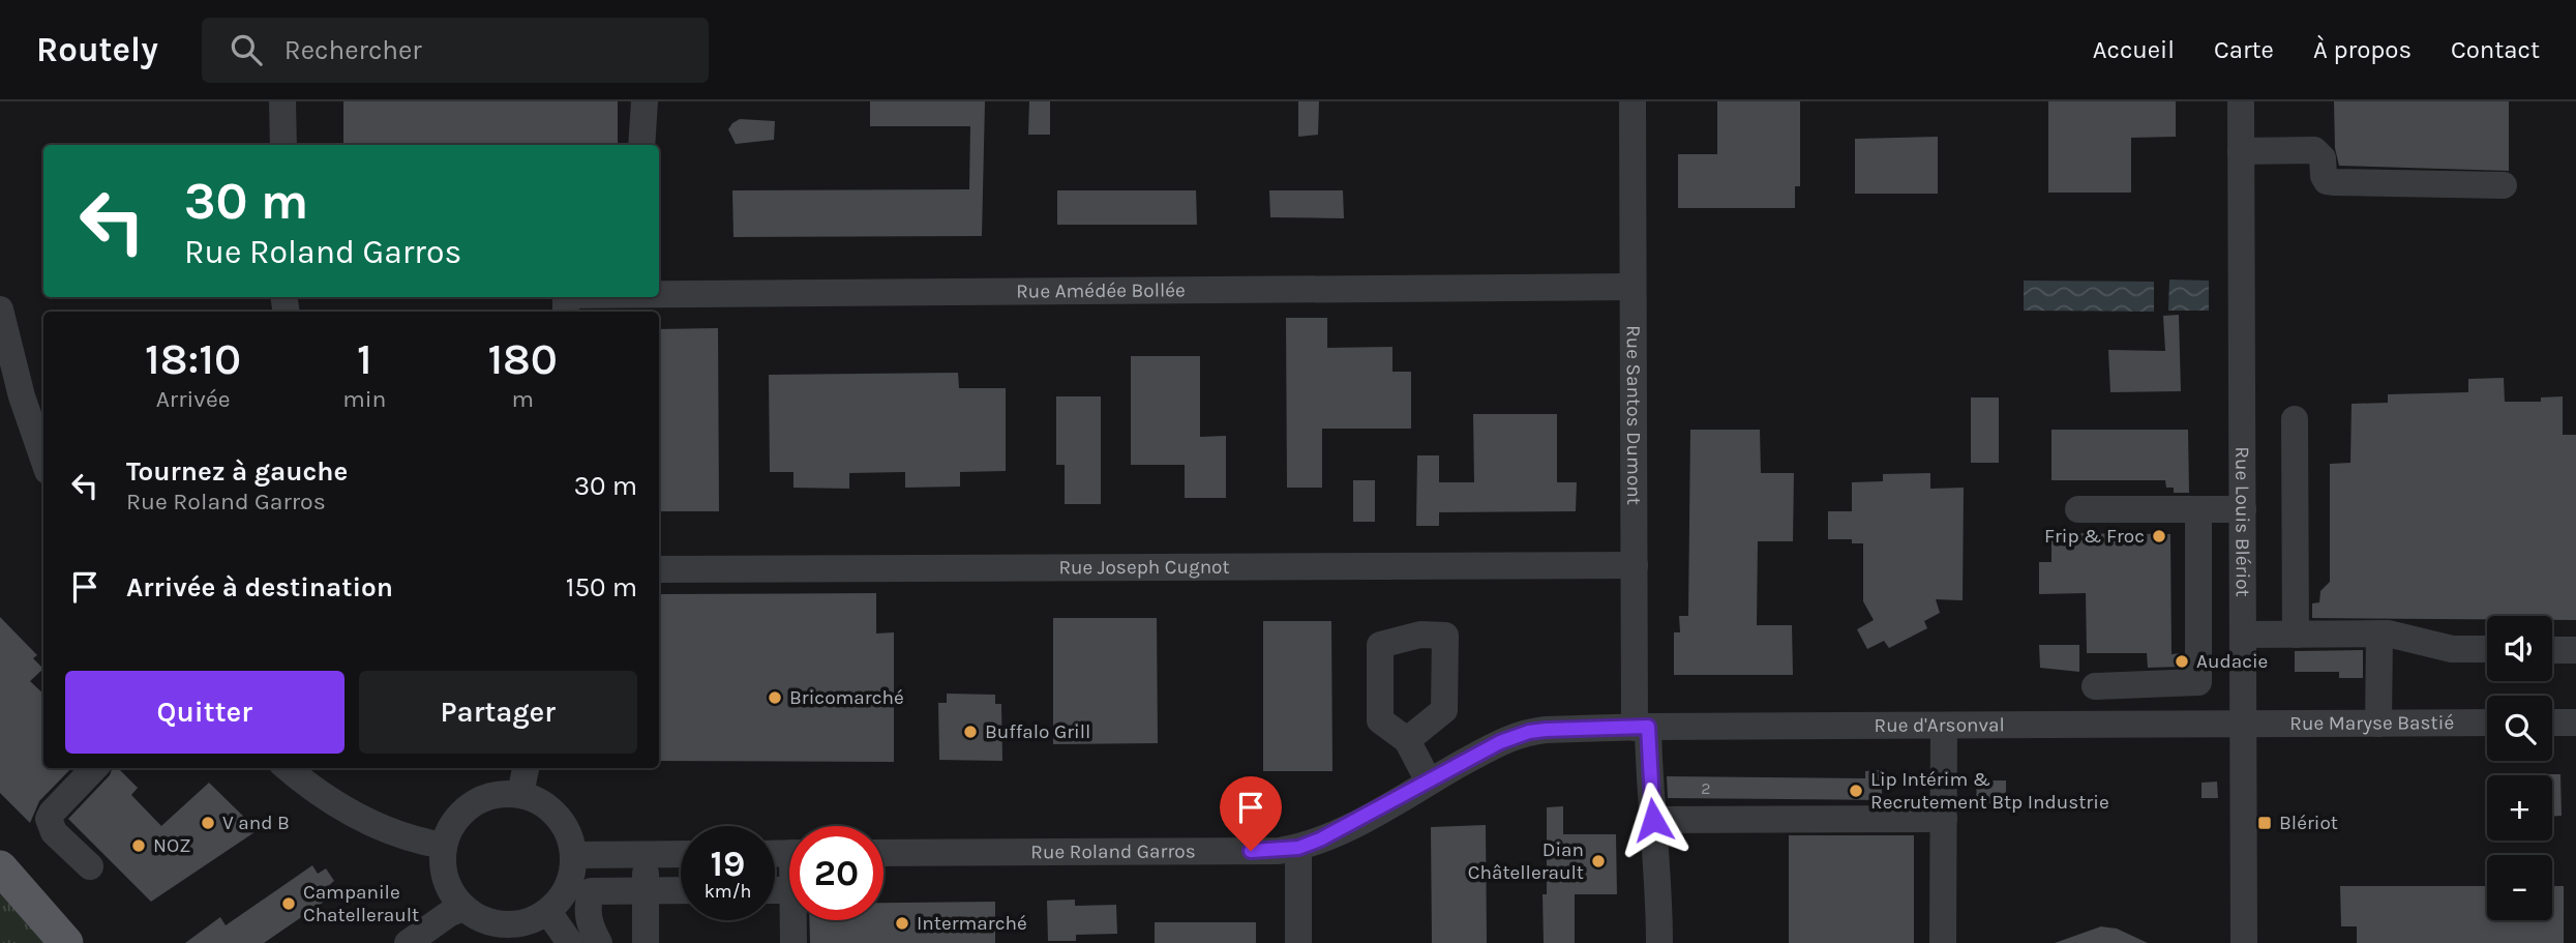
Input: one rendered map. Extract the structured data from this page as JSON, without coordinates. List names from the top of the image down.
{
  "streets": {
    "street": [
      "Rue Amédée Bollée",
      "Rue Santos Dumont",
      "Rue Louis Blériot",
      "Rue Joseph Cugnot",
      "Rue Maryse Bastié",
      "Rue d'Arsonval",
      "Rue Roland Garros"
    ]
  },
  "crossings": [
    ["Rue Amédée Bollée", "Rue Santos Dumont"],
    ["Rue Santos Dumont", "Rue Joseph Cugnot"],
    ["Rue Santos Dumont", "Rue d'Arsonval"],
    ["Rue Santos Dumont", "Rue Roland Garros"],
    ["Rue Louis Blériot", "Rue Maryse Bastié"],
    ["Rue Louis Blériot", "Rue d'Arsonval"],
    ["Rue Maryse Bastié", "Rue d'Arsonval"],
    ["Rue d'Arsonval", "Rue Roland Garros"]
  ],
  "places": {
    "other": [
      "Frip & Froc",
      "Audacie",
      "Bricomarché",
      "Buffalo Grill",
      "Lip Intérim & Recrutement Btp Industrie",
      "V and B",
      "NOZ",
      "Dian Châtellerault",
      "Campanile Chatellerault",
      "Intermarché"
    ],
    "transit": ["Blériot"]
  },
  "house_numbers": ["2"],
  "page": {
    "header": "Routely",
    "search": "Rechercher",
    "nav": [
      "Accueil",
      "Carte",
      "À propos",
      "Contact"
    ],
    "turn": ["30 m", "Rue Roland Garros"],
    "eta": [
      "18:10",
      "Arrivée",
      "1",
      "min",
      "180",
      "m"
    ],
    "list": [
      {
        "name": "Tournez à gauche",
        "note": "Rue Roland Garros",
        "value": "30 m"
      },
      {
        "name": "Arrivée à destination",
        "value": "150 m"
      }
    ],
    "map_buttons": ["+", "−"],
    "buttons": ["Quitter", "Partager"],
    "speed": "19 km/h",
    "limit": "20"
  }
}
